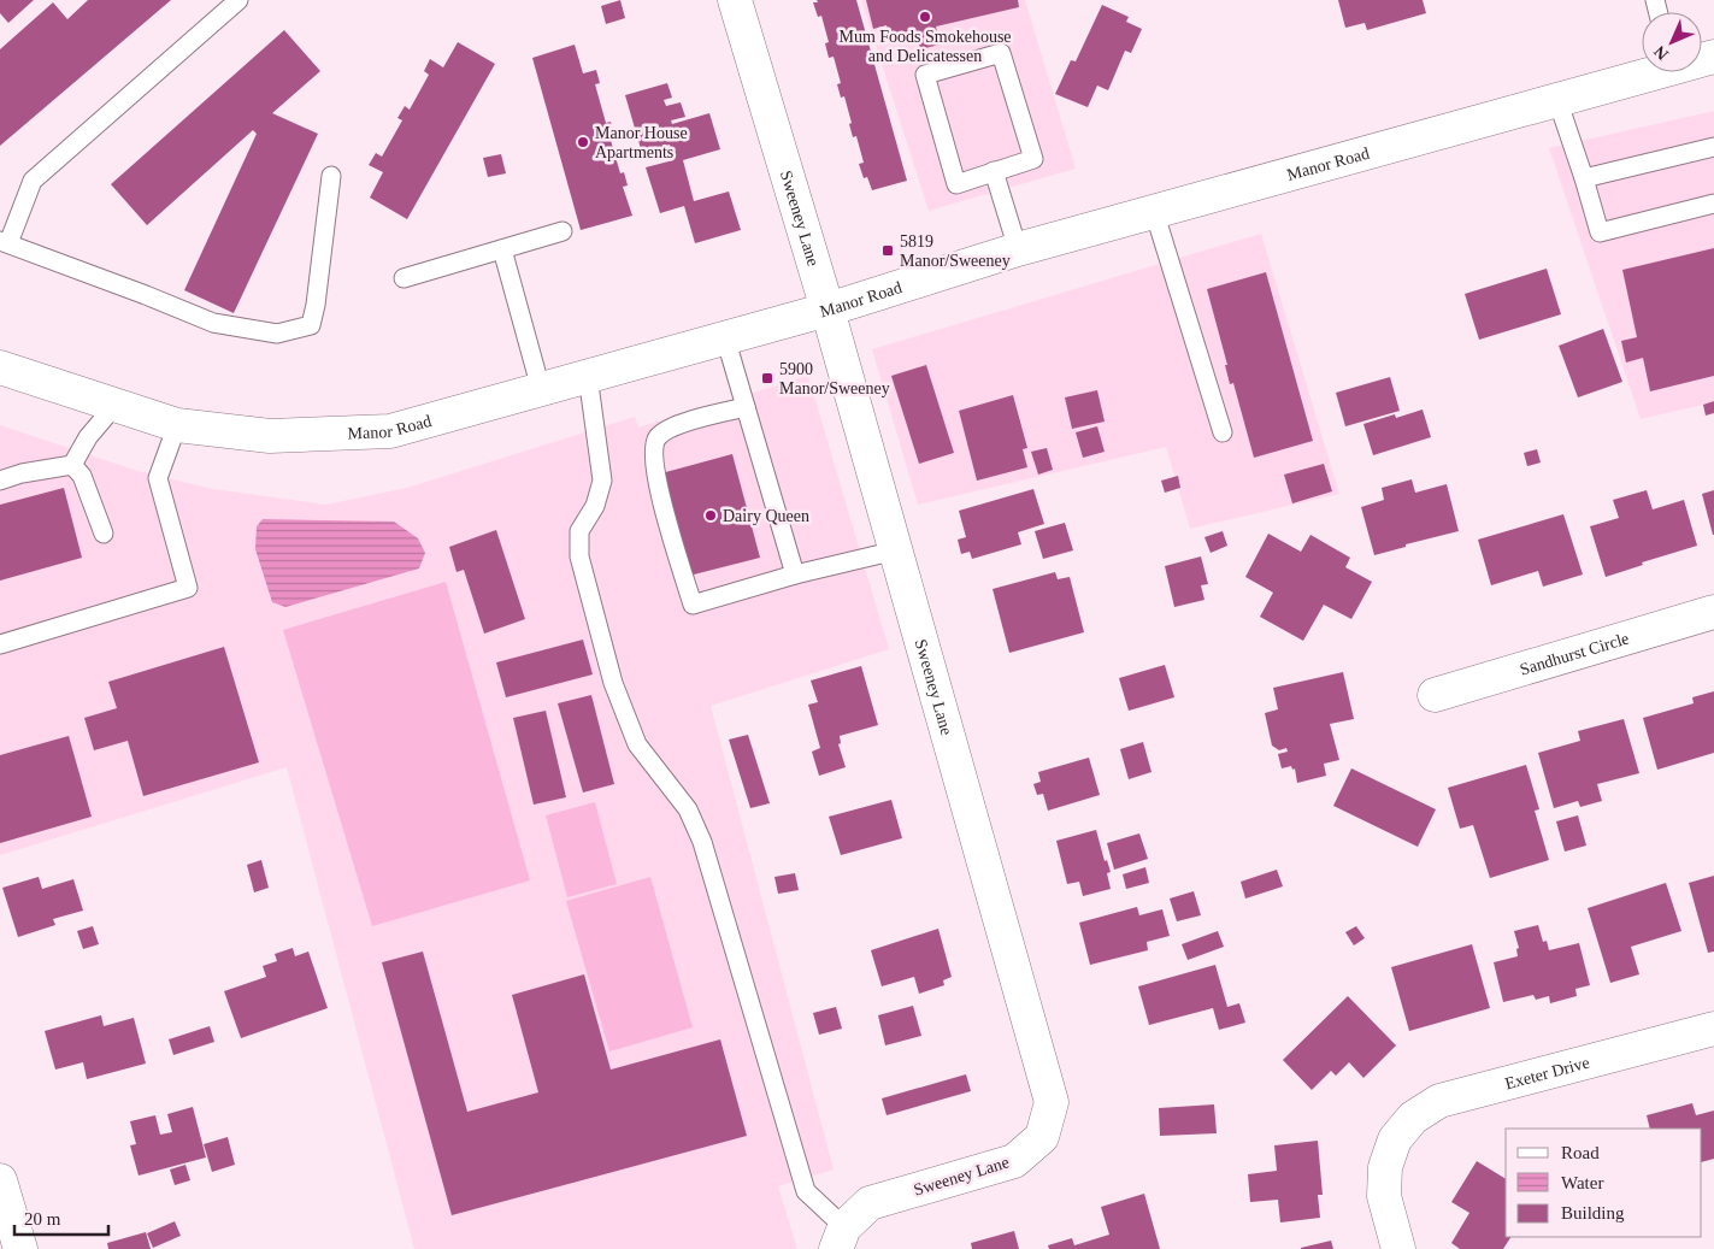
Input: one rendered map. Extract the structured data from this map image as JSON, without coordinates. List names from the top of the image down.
{
  "streets": {
    "street": [
      "Manor Road",
      "Sweeney Lane",
      "Sandhurst Circle",
      "Exeter Drive"
    ]
  },
  "crossings": [
    ["Manor Road", "Sweeney Lane"]
  ],
  "places": {
    "other": ["Mum Foods Smokehouse and Delicatessen", "Manor House Apartments", "Dairy Queen"],
    "transit": ["5819 Manor/Sweeney", "5900 Manor/Sweeney"]
  },
  "legend": ["Road", "Water", "Building"],
  "scale_bar": "20 m",
  "north": "bottom left"
}
